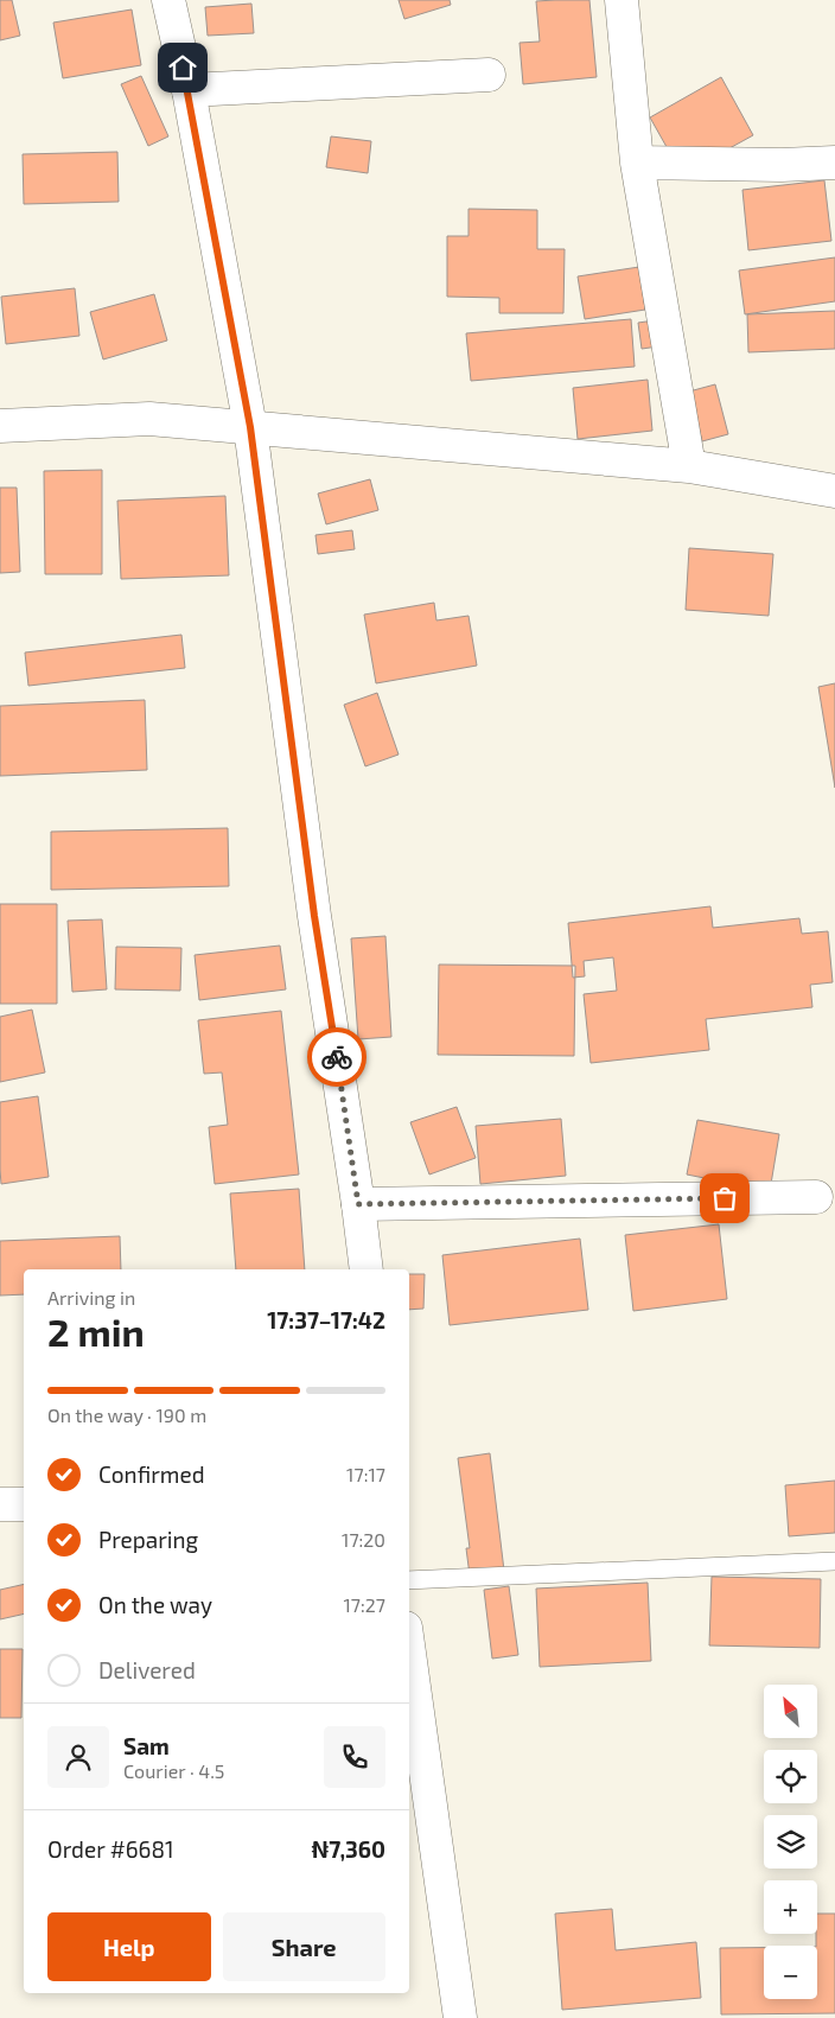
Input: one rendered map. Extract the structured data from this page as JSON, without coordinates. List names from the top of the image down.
{
  "north": "top left",
  "page": {
    "heading": ["2 min", "Arriving in", "17:37–17:42"],
    "panel": [
      "Sam",
      "Courier · 4.5",
      "Order #6681",
      "₦7,360"
    ],
    "bar": "On the way · 190 m",
    "list": [
      ["Confirmed", "17:17"],
      ["Preparing", "17:20"],
      ["On the way", "17:27"],
      "Delivered"
    ],
    "map_buttons": ["+", "−"],
    "buttons": ["Help", "Share"]
  }
}
